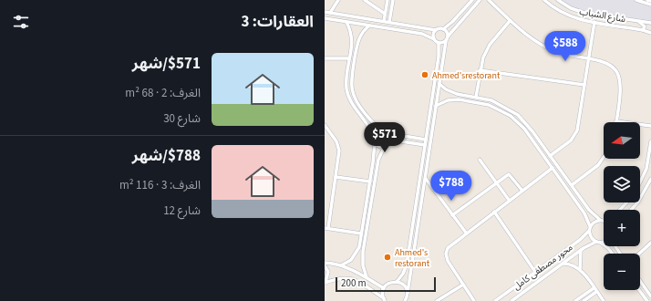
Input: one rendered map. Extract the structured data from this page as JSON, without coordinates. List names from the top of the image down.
{
  "streets": {
    "street": ["شارع الشباب", "محور مصطفى كامل"]
  },
  "places": ["Ahmed'srestorant", "Ahmed's restorant"],
  "scale_bar": "200 m",
  "north": "left",
  "page": {
    "heading": "العقارات: 3",
    "price": ["$588", "$571", "$788"],
    "list": [
      {
        "name": "$571/شهر",
        "note": "الغرف: 2 · 68 m² · شارع 30"
      },
      {
        "name": "$788/شهر",
        "note": "الغرف: 3 · 116 m² · شارع 12"
      }
    ],
    "map_buttons": ["+", "−"],
    "scale": "200 m"
  }
}
